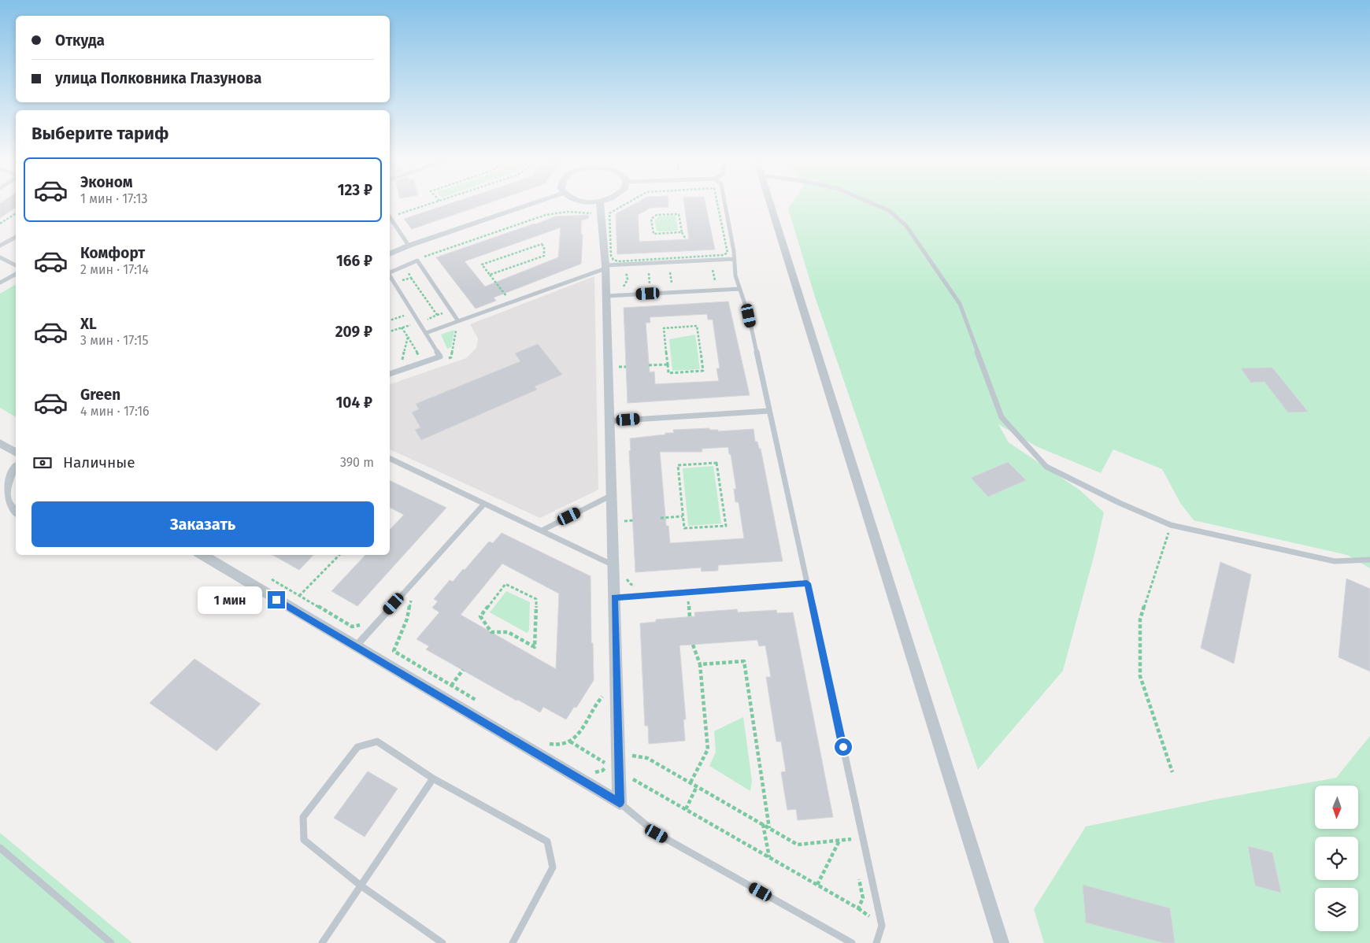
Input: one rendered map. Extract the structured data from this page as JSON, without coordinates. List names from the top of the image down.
{
  "north": "bottom",
  "page": {
    "banner": ["Откуда", "улица Полковника Глазунова"],
    "heading": "Выберите тариф",
    "list": [
      {
        "name": "Эконом",
        "note": "1 мин · 17:13",
        "value": "123 ₽"
      },
      {
        "name": "Комфорт",
        "note": "2 мин · 17:14",
        "value": "166 ₽"
      },
      {
        "name": "XL",
        "note": "3 мин · 17:15",
        "value": "209 ₽"
      },
      {
        "name": "Green",
        "note": "4 мин · 17:16",
        "value": "104 ₽"
      }
    ],
    "pay": ["Наличные", "390 m"],
    "buttons": "Заказать",
    "bubble": "1 мин"
  }
}
